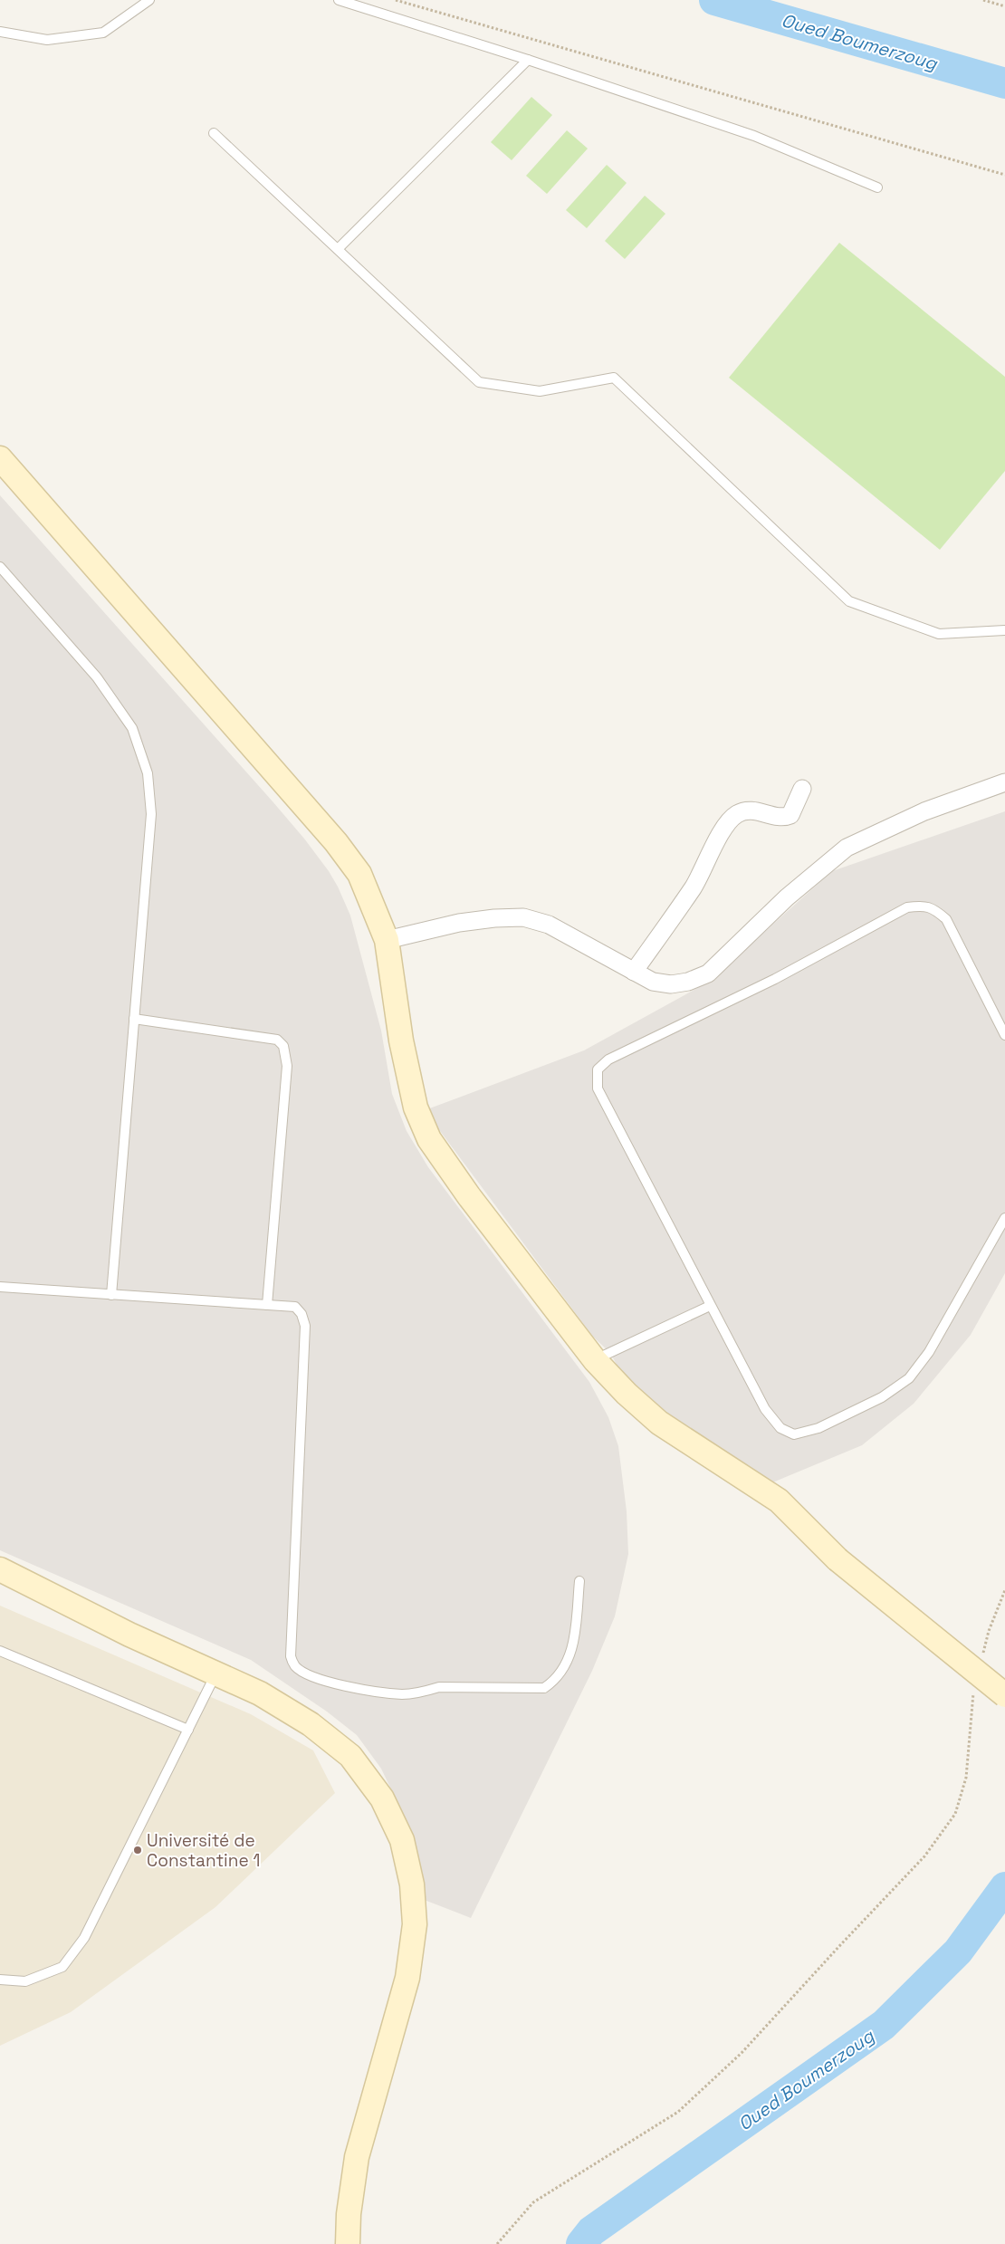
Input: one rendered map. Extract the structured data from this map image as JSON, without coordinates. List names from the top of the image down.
{
  "water": ["Oued Boumerzoug"],
  "places": ["Université de Constantine 1"]
}
